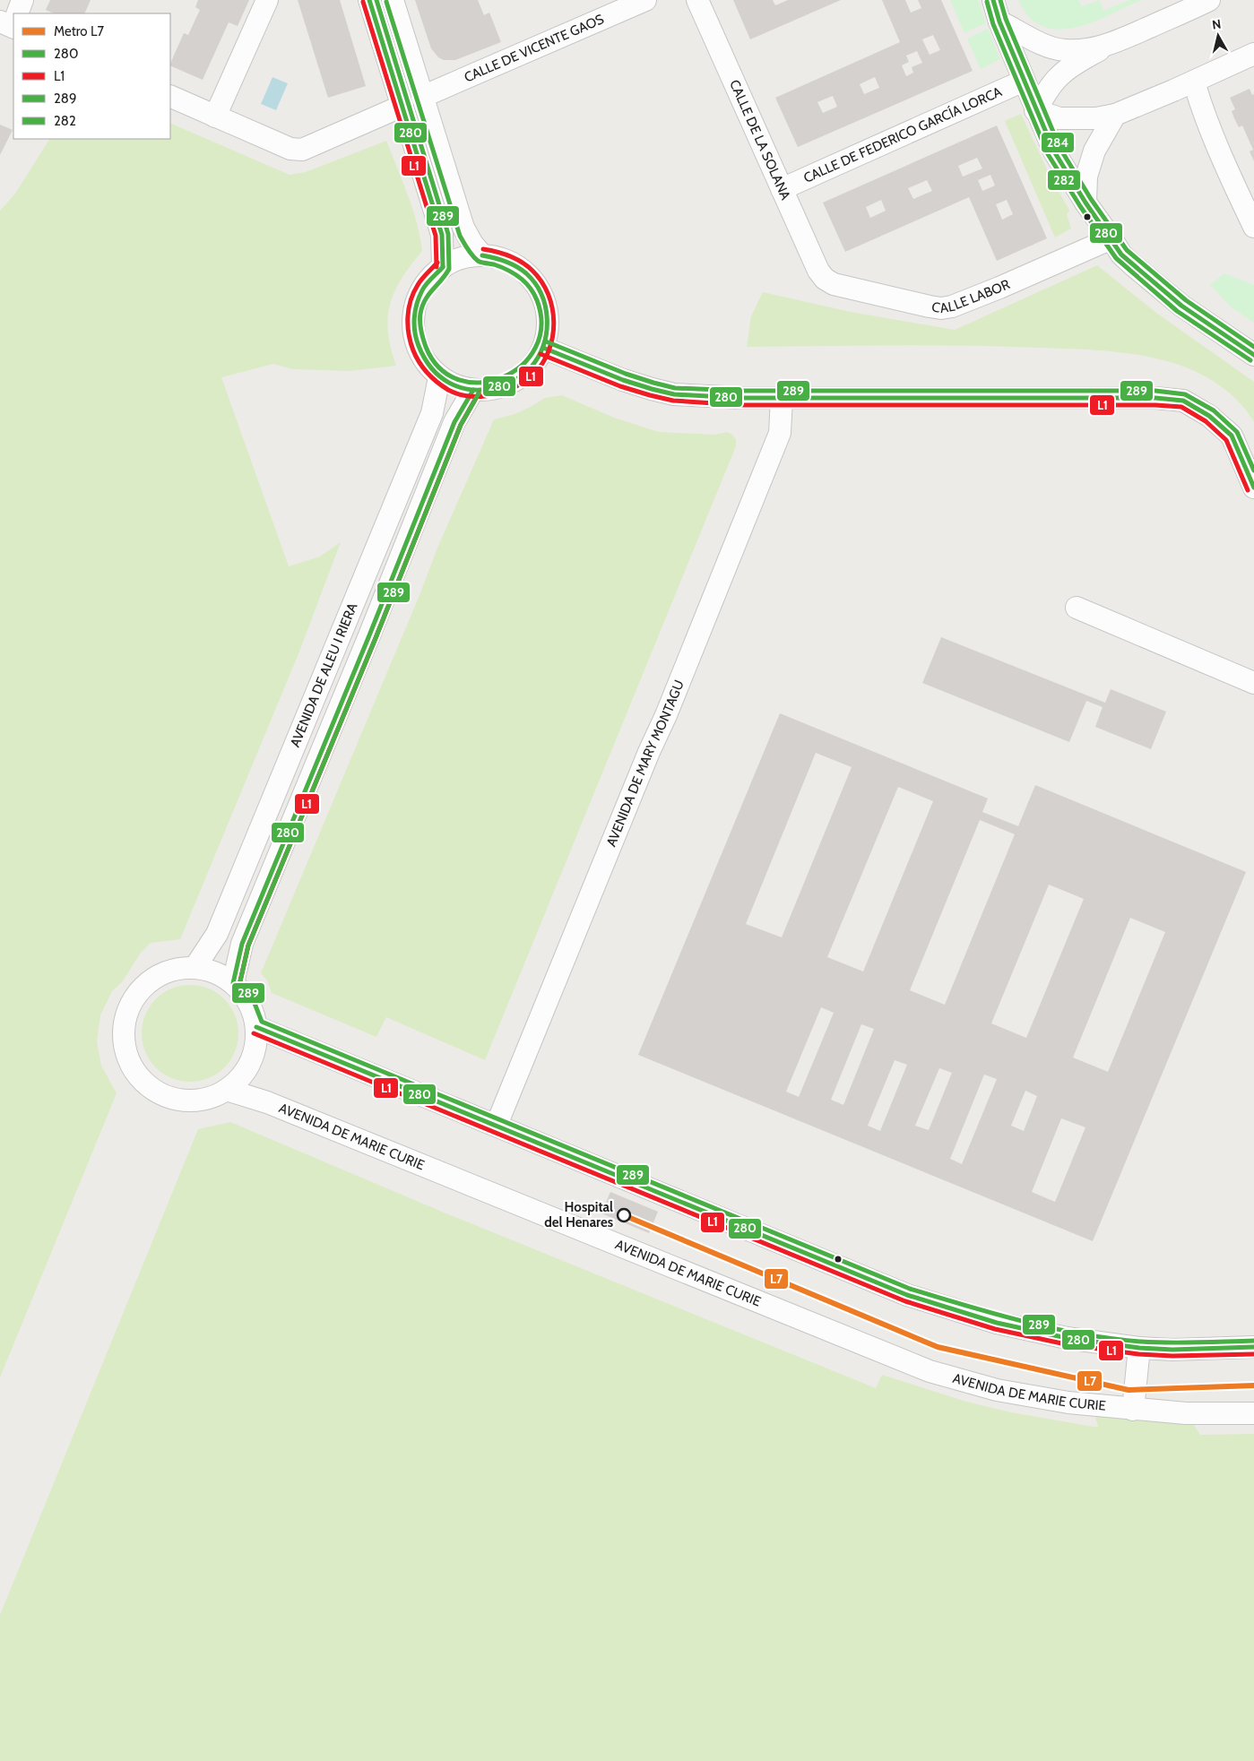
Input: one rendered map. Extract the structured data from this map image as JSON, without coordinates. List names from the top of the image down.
{
  "streets": {
    "street": [
      "CALLE DE VICENTE GAOS",
      "CALLE DE FEDERICO GARCÍA LORCA",
      "CALLE DE LA SOLANA",
      "CALLE LABOR",
      "AVENIDA DE ALEU I RIERA",
      "AVENIDA DE MARY MONTAGU",
      "AVENIDA DE MARIE CURIE"
    ]
  },
  "crossings": [
    ["CALLE DE FEDERICO GARCÍA LORCA", "CALLE DE LA SOLANA"],
    ["CALLE DE LA SOLANA", "CALLE LABOR"],
    ["AVENIDA DE ALEU I RIERA", "AVENIDA DE MARIE CURIE"]
  ],
  "places": ["Hospital del Henares"],
  "lines": [
    "transit line 280",
    "transit line 289",
    "transit line 284",
    "transit line L1",
    "transit line 282",
    "metro line L7"
  ],
  "legend": [
    "Metro L7",
    "280",
    "L1",
    "289",
    "282"
  ],
  "north": "top"
}
